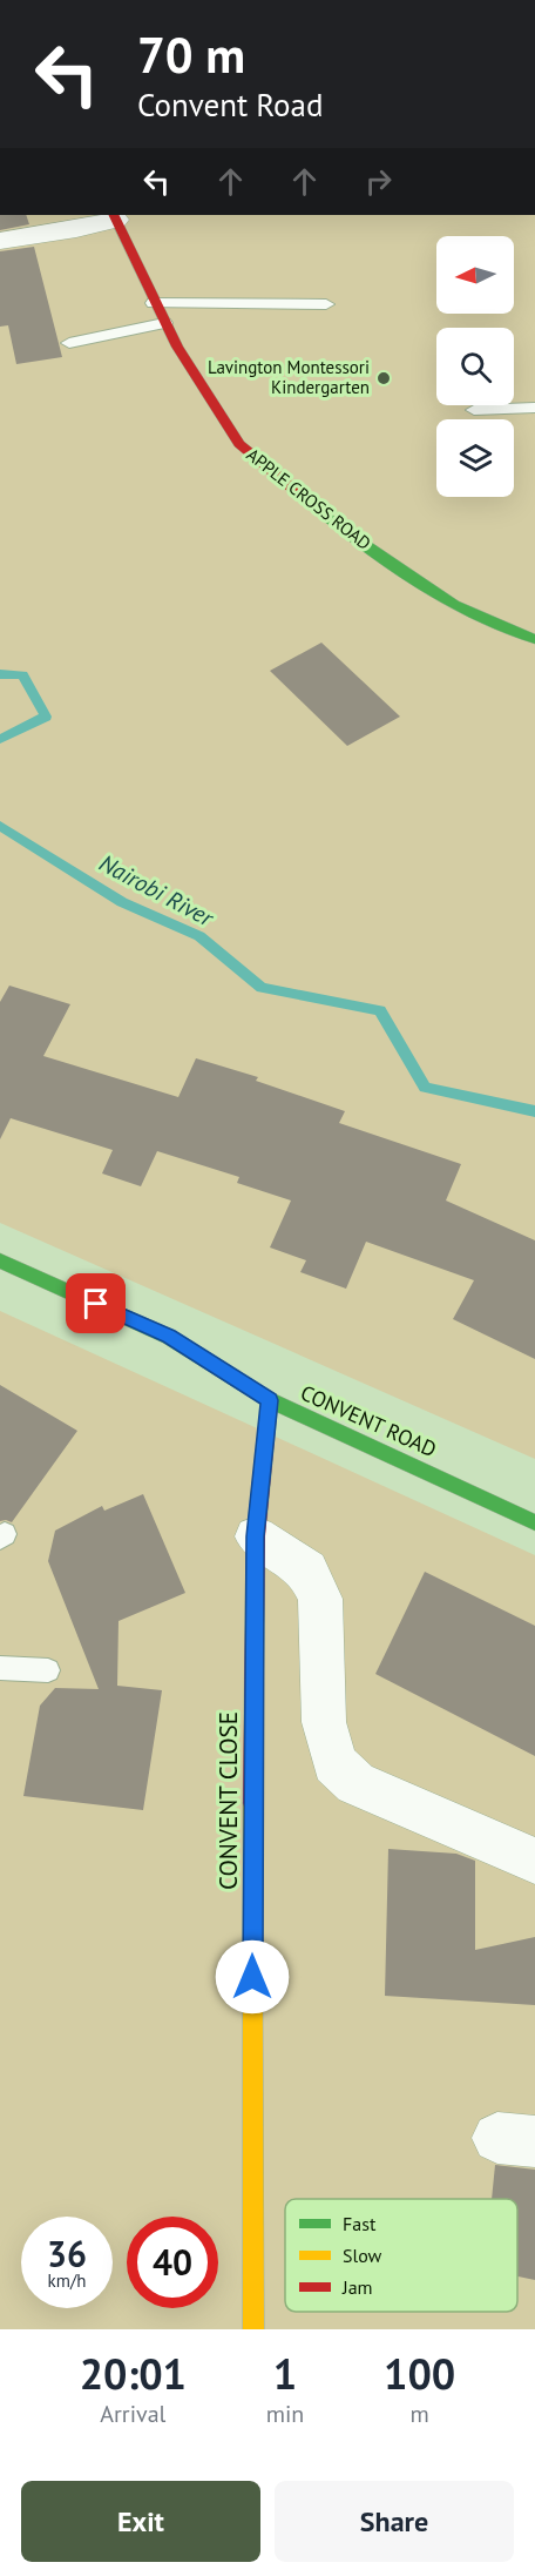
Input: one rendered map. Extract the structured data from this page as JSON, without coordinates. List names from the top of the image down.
{
  "streets": {
    "street": ["APPLE CROSS ROAD", "CONVENT ROAD", "CONVENT CLOSE"]
  },
  "crossings": [
    ["CONVENT ROAD", "CONVENT CLOSE"]
  ],
  "water": ["Nairobi River"],
  "places": ["Lavington Montessori Kindergarten"],
  "legend": ["Fast", "Slow", "Jam"],
  "north": "left",
  "page": {
    "turn": ["70 m", "Convent Road"],
    "speed": "36 km/h",
    "limit": "40",
    "eta": [
      "20:01",
      "Arrival",
      "1",
      "min",
      "100",
      "m"
    ],
    "buttons": ["Exit", "Share"]
  }
}
